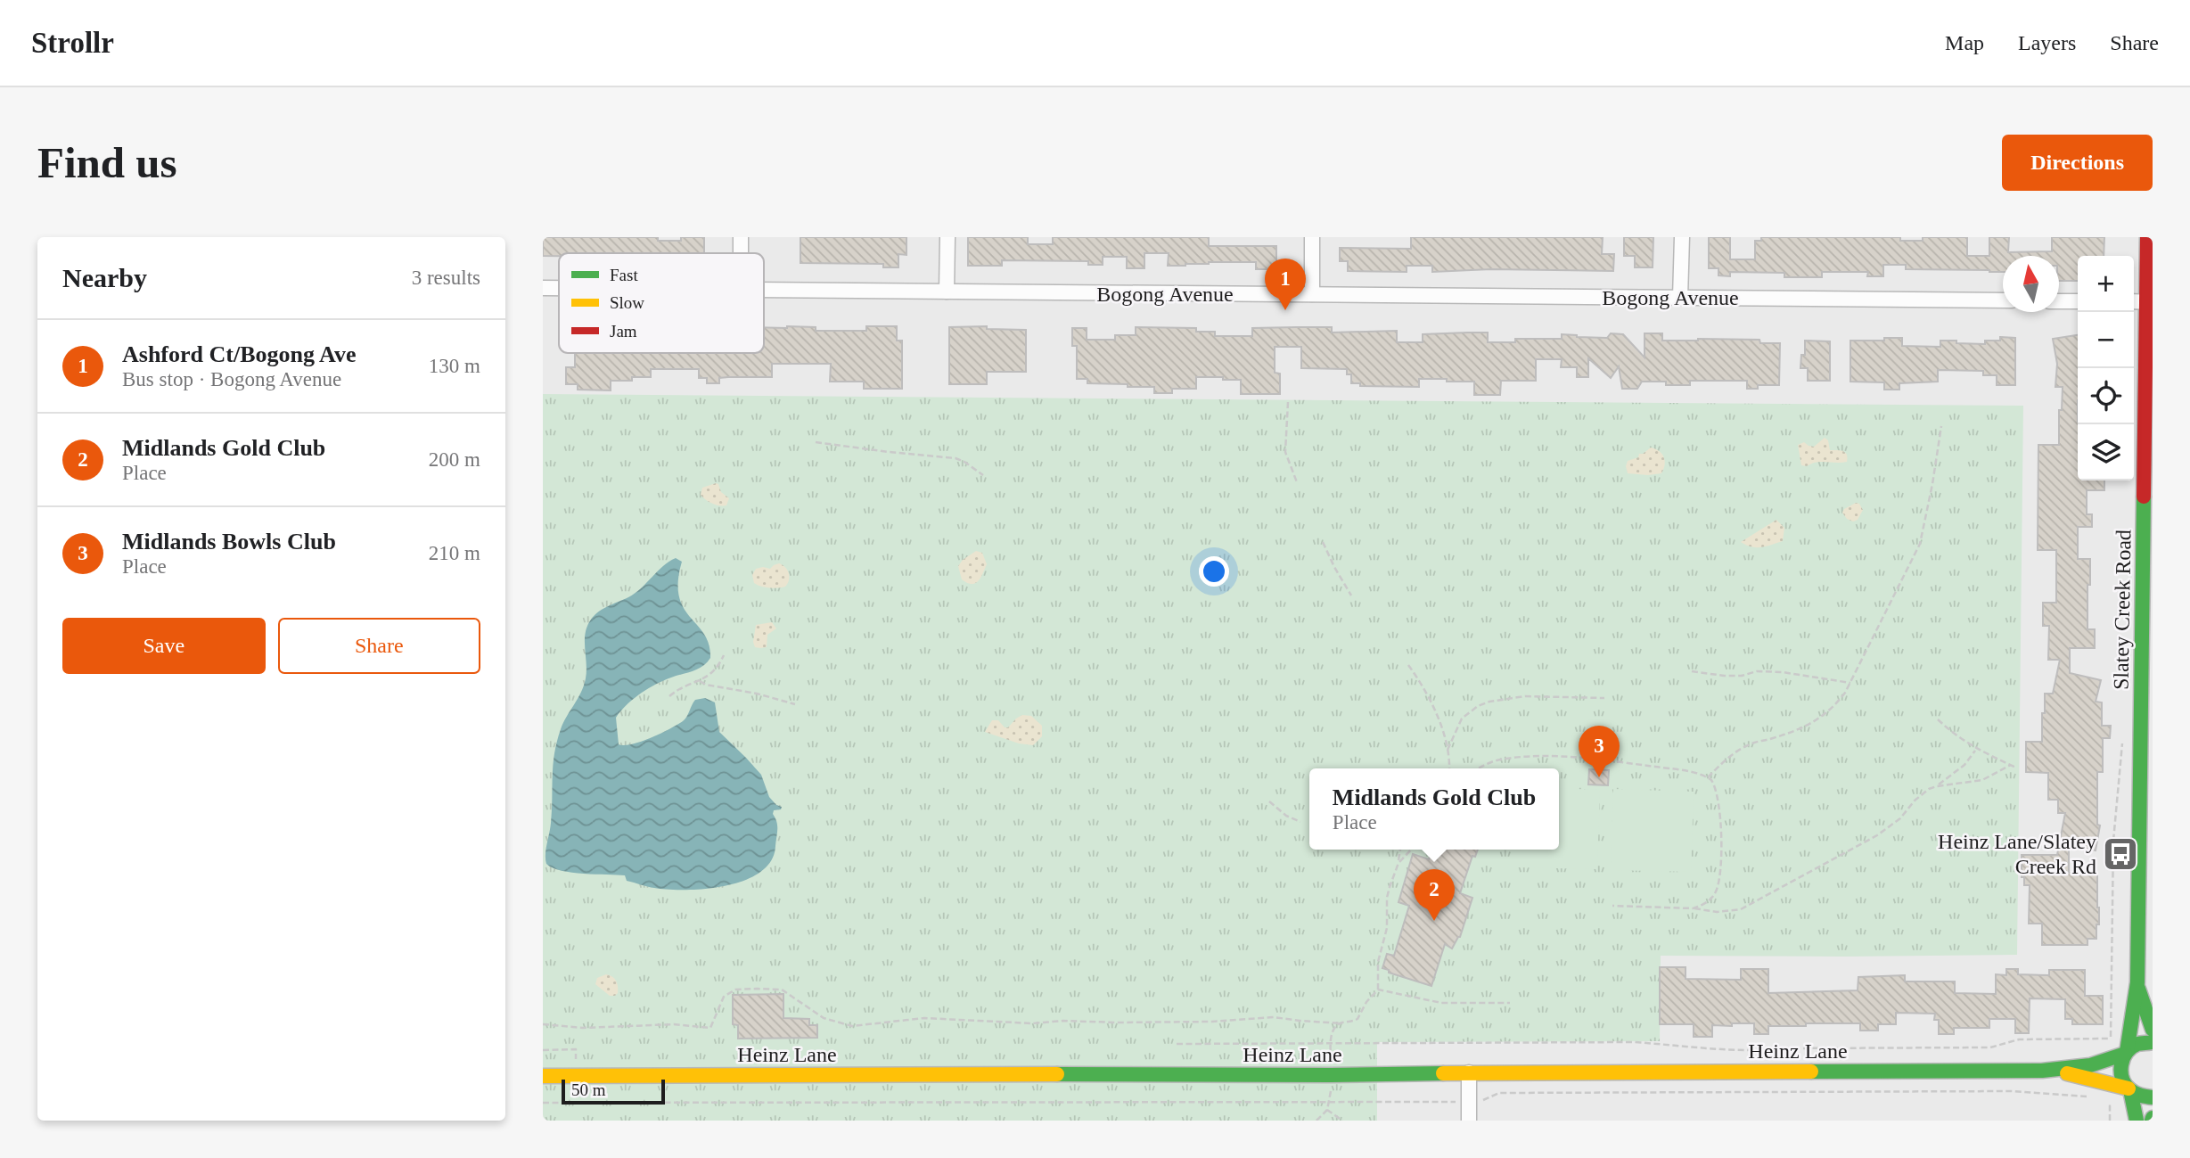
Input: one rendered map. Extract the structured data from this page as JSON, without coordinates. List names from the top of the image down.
{
  "streets": {
    "street": ["Bogong Avenue", "Slatey Creek Road", "Heinz Lane"]
  },
  "crossings": [
    ["Slatey Creek Road", "Heinz Lane"]
  ],
  "places": {
    "bus stop": ["Heinz Lane/Slatey Creek Rd"]
  },
  "legend": ["Fast", "Slow", "Jam"],
  "scale_bar": "50 m",
  "north": "top",
  "page": {
    "header": "Strollr",
    "nav": ["Map", "Layers", "Share"],
    "buttons": [
      "Directions",
      ["Save", "Share"]
    ],
    "title": "Find us",
    "heading": ["Nearby", "3 results"],
    "map_buttons": ["+", "−"],
    "pins": ["1", "3", "2"],
    "list": [
      {
        "mark": "1",
        "name": "Ashford Ct/Bogong Ave",
        "note": "Bus stop · Bogong Avenue",
        "value": "130 m"
      },
      {
        "mark": "2",
        "name": "Midlands Gold Club",
        "note": "Place",
        "value": "200 m"
      },
      {
        "mark": "3",
        "name": "Midlands Bowls Club",
        "note": "Place",
        "value": "210 m"
      }
    ],
    "popup": ["Midlands Gold Club", "Place"],
    "scale": "50 m"
  }
}
